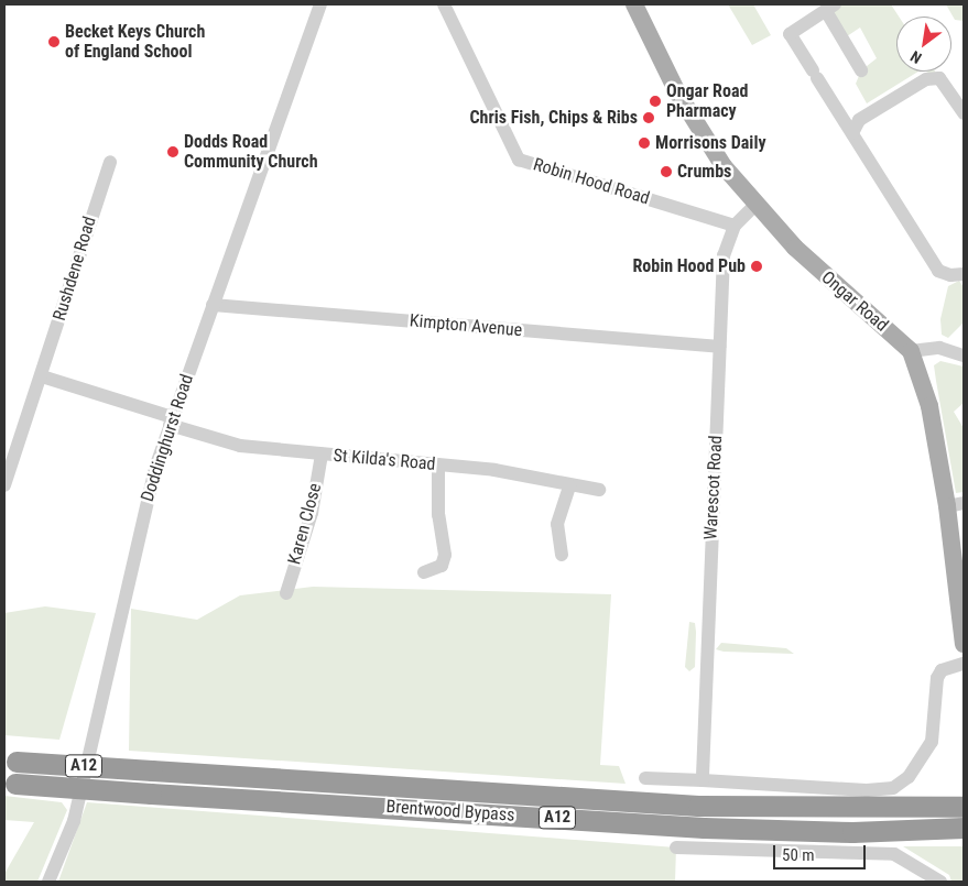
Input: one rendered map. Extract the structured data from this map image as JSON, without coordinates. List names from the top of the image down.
{
  "streets": {
    "highway": ["A12", "Brentwood Bypass"],
    "main road": ["Ongar Road"],
    "street": [
      "Robin Hood Road",
      "Rushdene Road",
      "Kimpton Avenue",
      "Doddinghurst Road",
      "St Kilda's Road",
      "Warescot Road",
      "Karen Close"
    ]
  },
  "crossings": [
    ["Robin Hood Road", "Warescot Road"],
    ["Ongar Road", "Warescot Road"],
    ["Kimpton Avenue", "Doddinghurst Road"],
    ["Kimpton Avenue", "Warescot Road"],
    ["Doddinghurst Road", "St Kilda's Road"],
    ["St Kilda's Road", "Karen Close"]
  ],
  "places": [
    "Becket Keys Church of England School",
    "Ongar Road Pharmacy",
    "Chris Fish, Chips & Ribs",
    "Morrisons Daily",
    "Dodds Road Community Church",
    "Crumbs",
    "Robin Hood Pub"
  ],
  "scale_bar": "50 m",
  "north": "bottom left"
}
